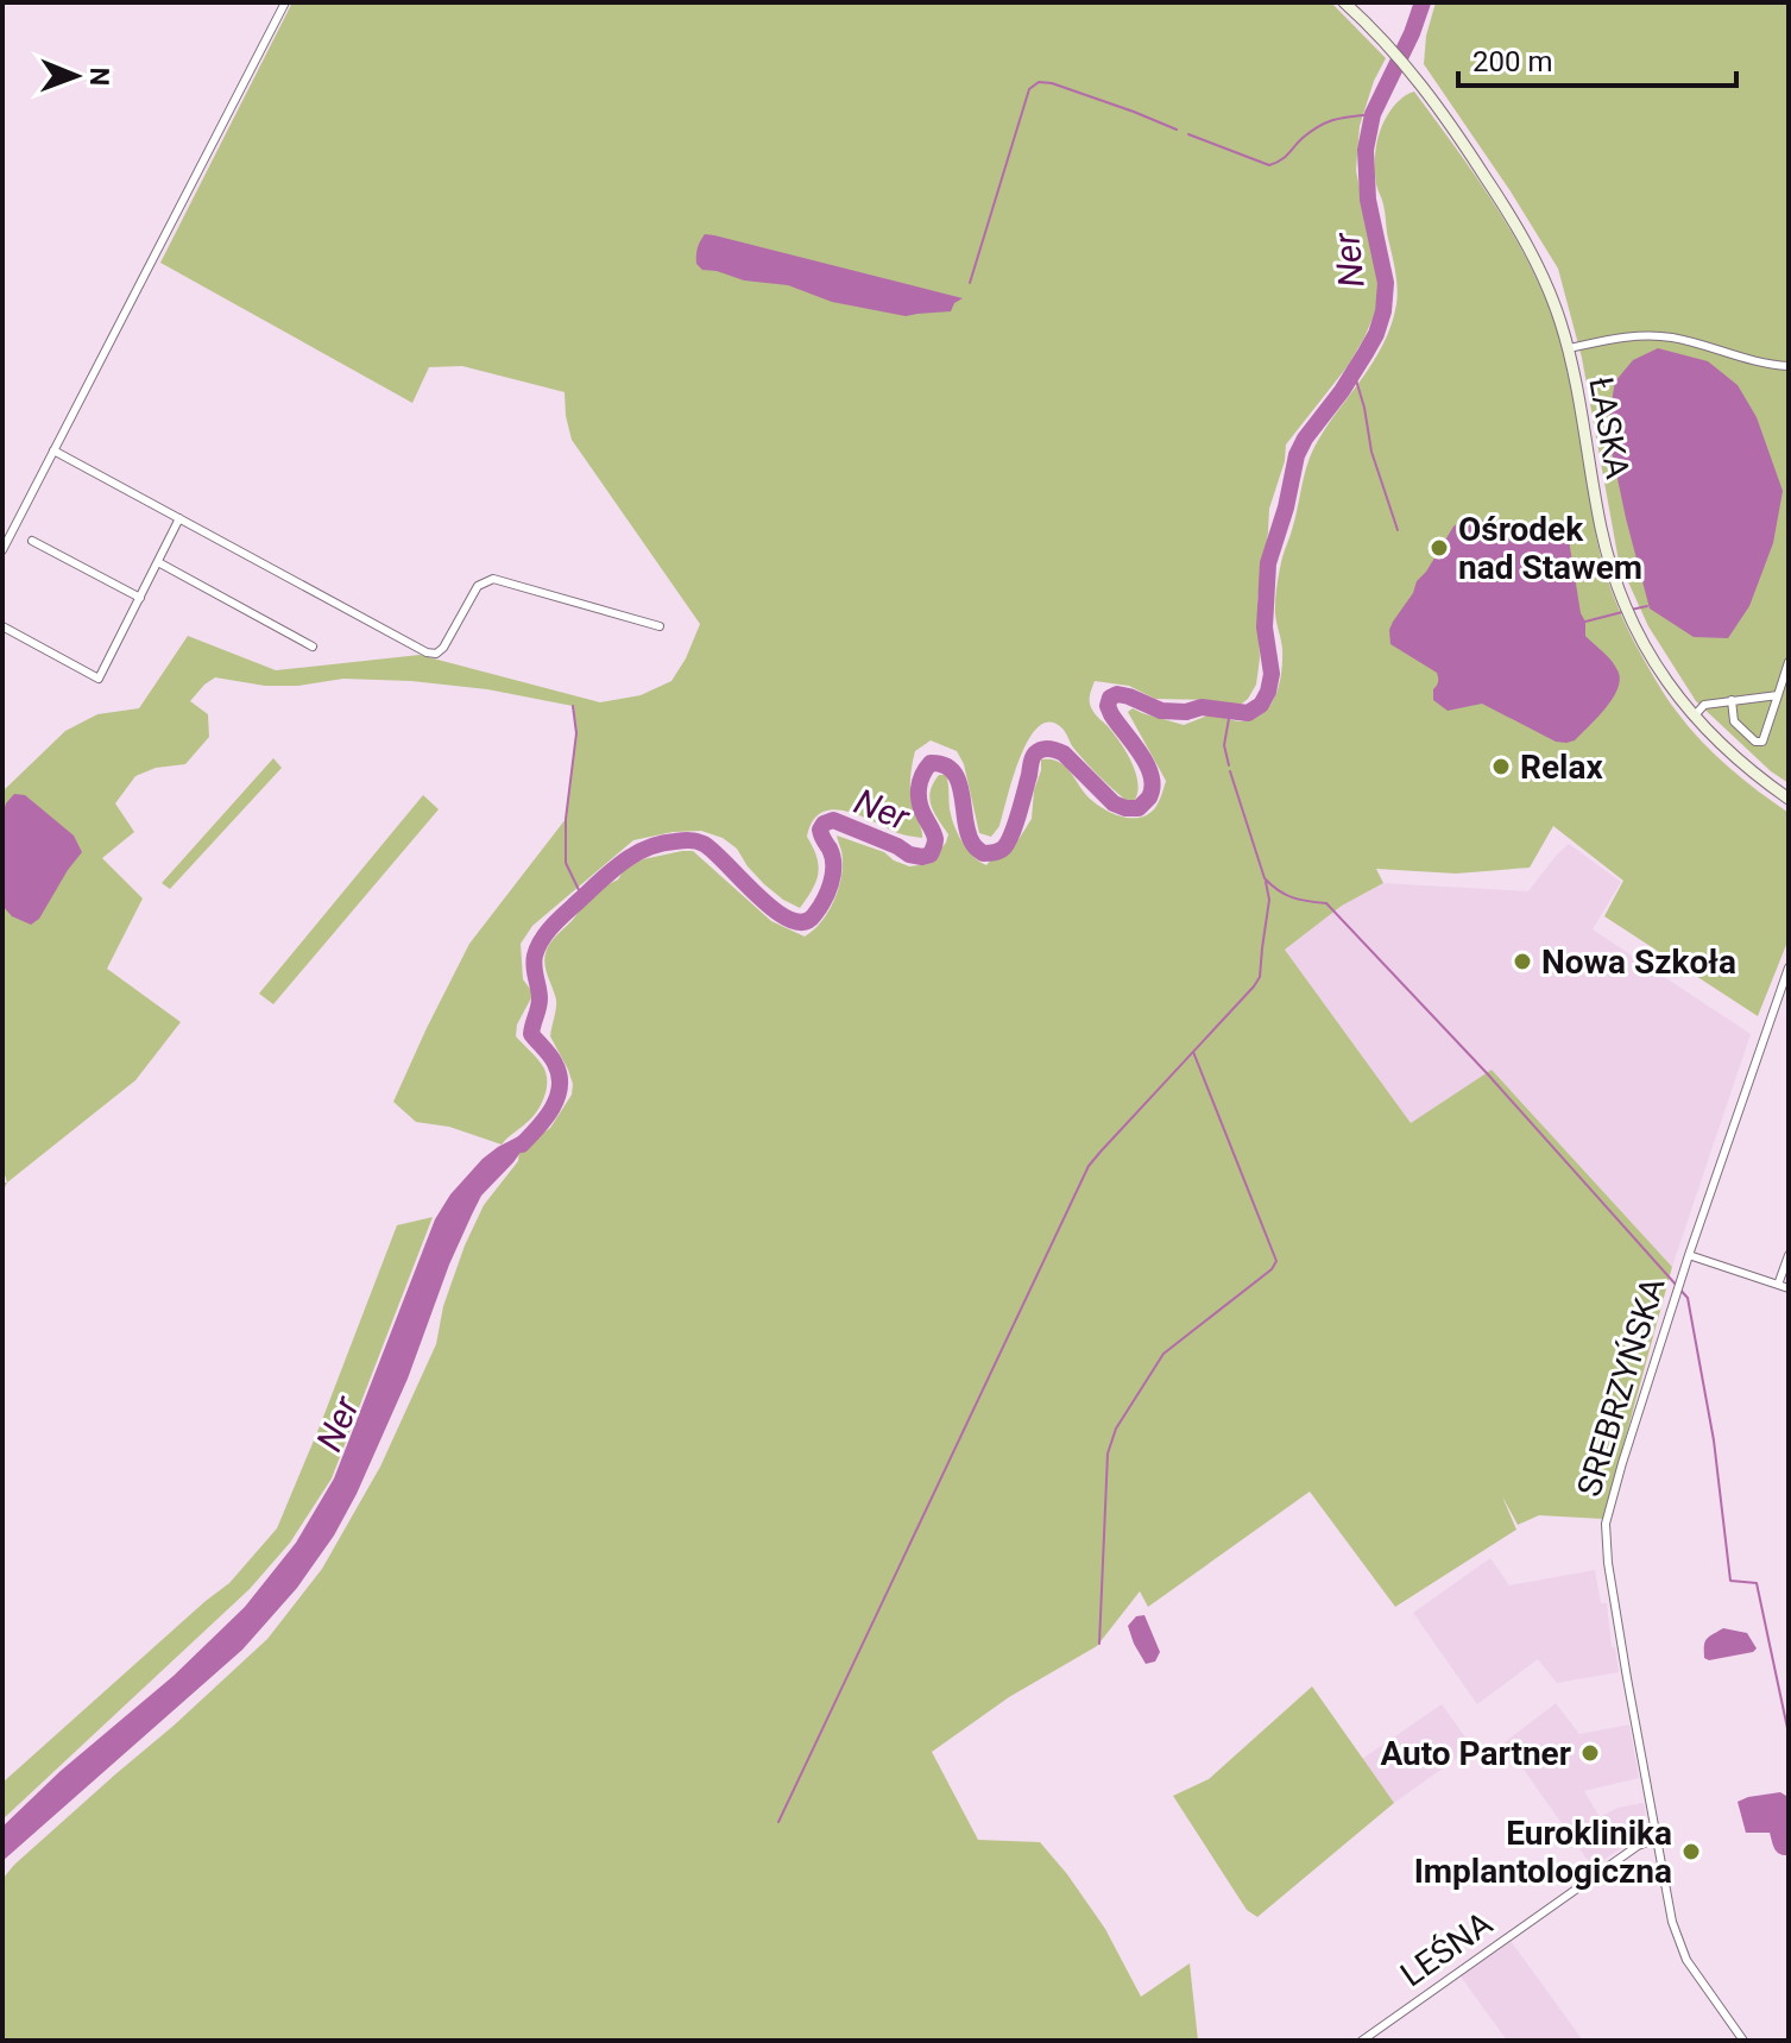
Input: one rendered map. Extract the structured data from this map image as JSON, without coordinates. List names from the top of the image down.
{
  "streets": {
    "main road": ["ŁASKA"],
    "street": ["SREBRZYŃSKA", "LEŚNA"]
  },
  "crossings": [
    ["SREBRZYŃSKA", "LEŚNA"]
  ],
  "water": ["Ner"],
  "places": [
    "Ośrodek nad Stawem",
    "Relax",
    "Nowa Szkoła",
    "Auto Partner",
    "Euroklinika Implantologiczna"
  ],
  "scale_bar": "200 m",
  "north": "right"
}
